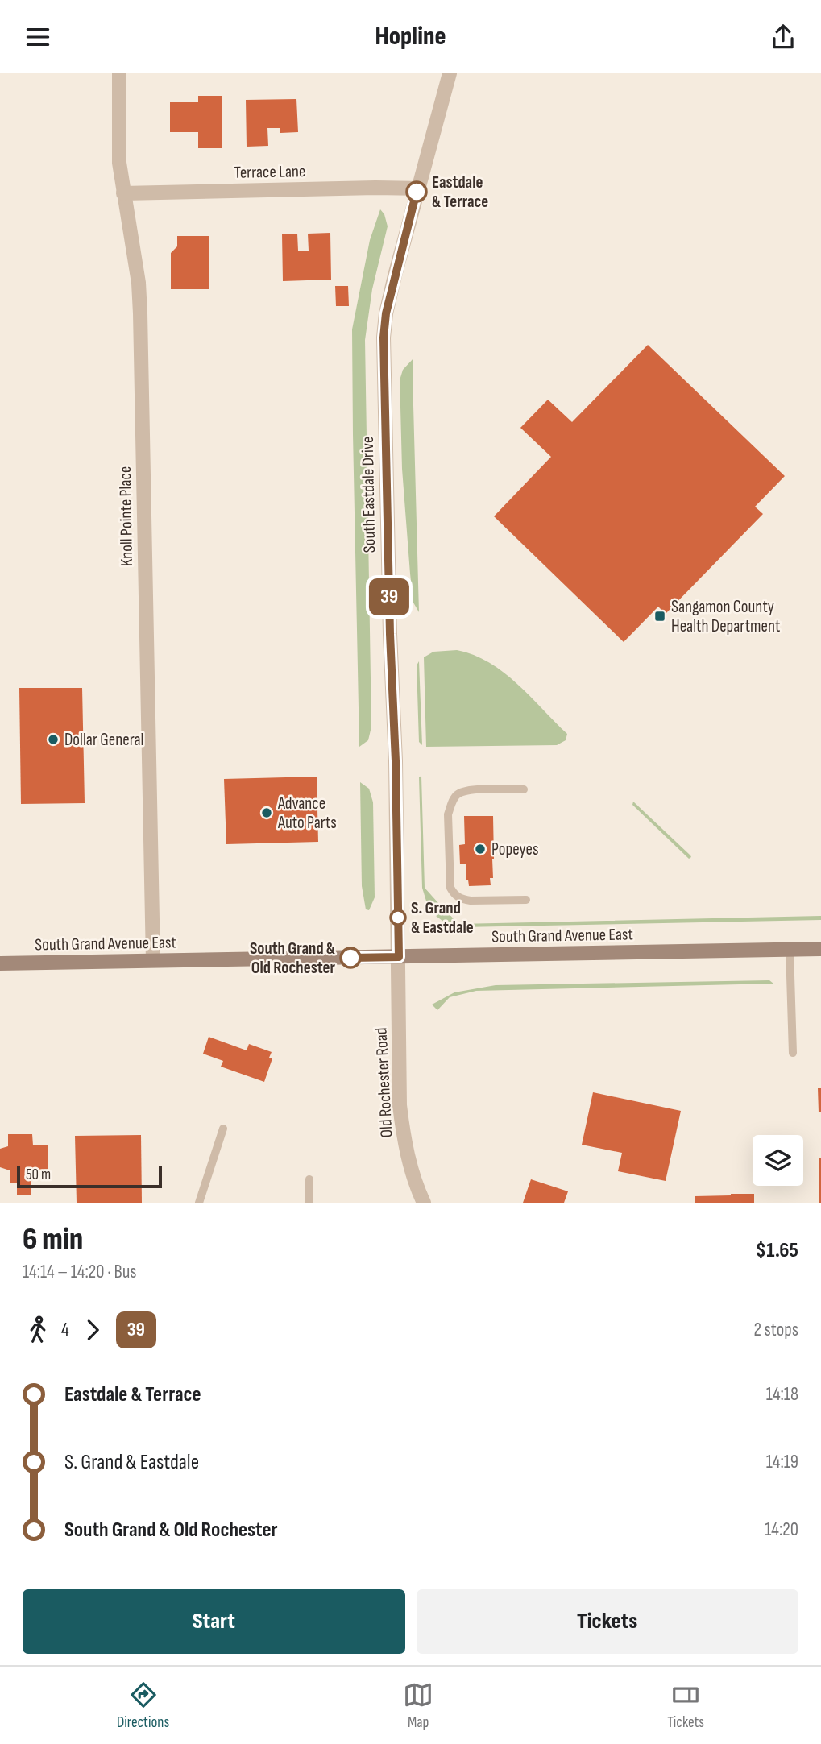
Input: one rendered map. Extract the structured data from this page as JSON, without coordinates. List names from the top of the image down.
{
  "streets": {
    "main road": ["South Grand Avenue East"],
    "street": [
      "Terrace Lane",
      "South Eastdale Drive",
      "Knoll Pointe Place",
      "Old Rochester Road"
    ]
  },
  "crossings": [
    ["Terrace Lane", "South Eastdale Drive"],
    ["Terrace Lane", "Knoll Pointe Place"],
    ["South Eastdale Drive", "South Grand Avenue East"],
    ["South Eastdale Drive", "Old Rochester Road"],
    ["Knoll Pointe Place", "South Grand Avenue East"],
    ["South Grand Avenue East", "Old Rochester Road"]
  ],
  "places": {
    "other": [
      "Eastdale & Terrace",
      "Dollar General",
      "Advance Auto Parts",
      "Popeyes",
      "S. Grand & Eastdale",
      "South Grand & Old Rochester"
    ],
    "transit": ["Sangamon County Health Department"]
  },
  "lines": ["bus line 39"],
  "scale_bar": "50 m",
  "page": {
    "header": "Hopline",
    "on_map": "39",
    "scale": "50 m",
    "heading": ["6 min", "14:14 – 14:20 · Bus", "$1.65"],
    "legs": ["4", "39", "2 stops"],
    "list": [
      {
        "name": "Eastdale & Terrace",
        "value": "14:18"
      },
      {
        "name": "S. Grand & Eastdale",
        "value": "14:19"
      },
      {
        "name": "South Grand & Old Rochester",
        "value": "14:20"
      }
    ],
    "buttons": ["Start", "Tickets"],
    "tabs": ["Directions", "Map", "Tickets"]
  }
}
